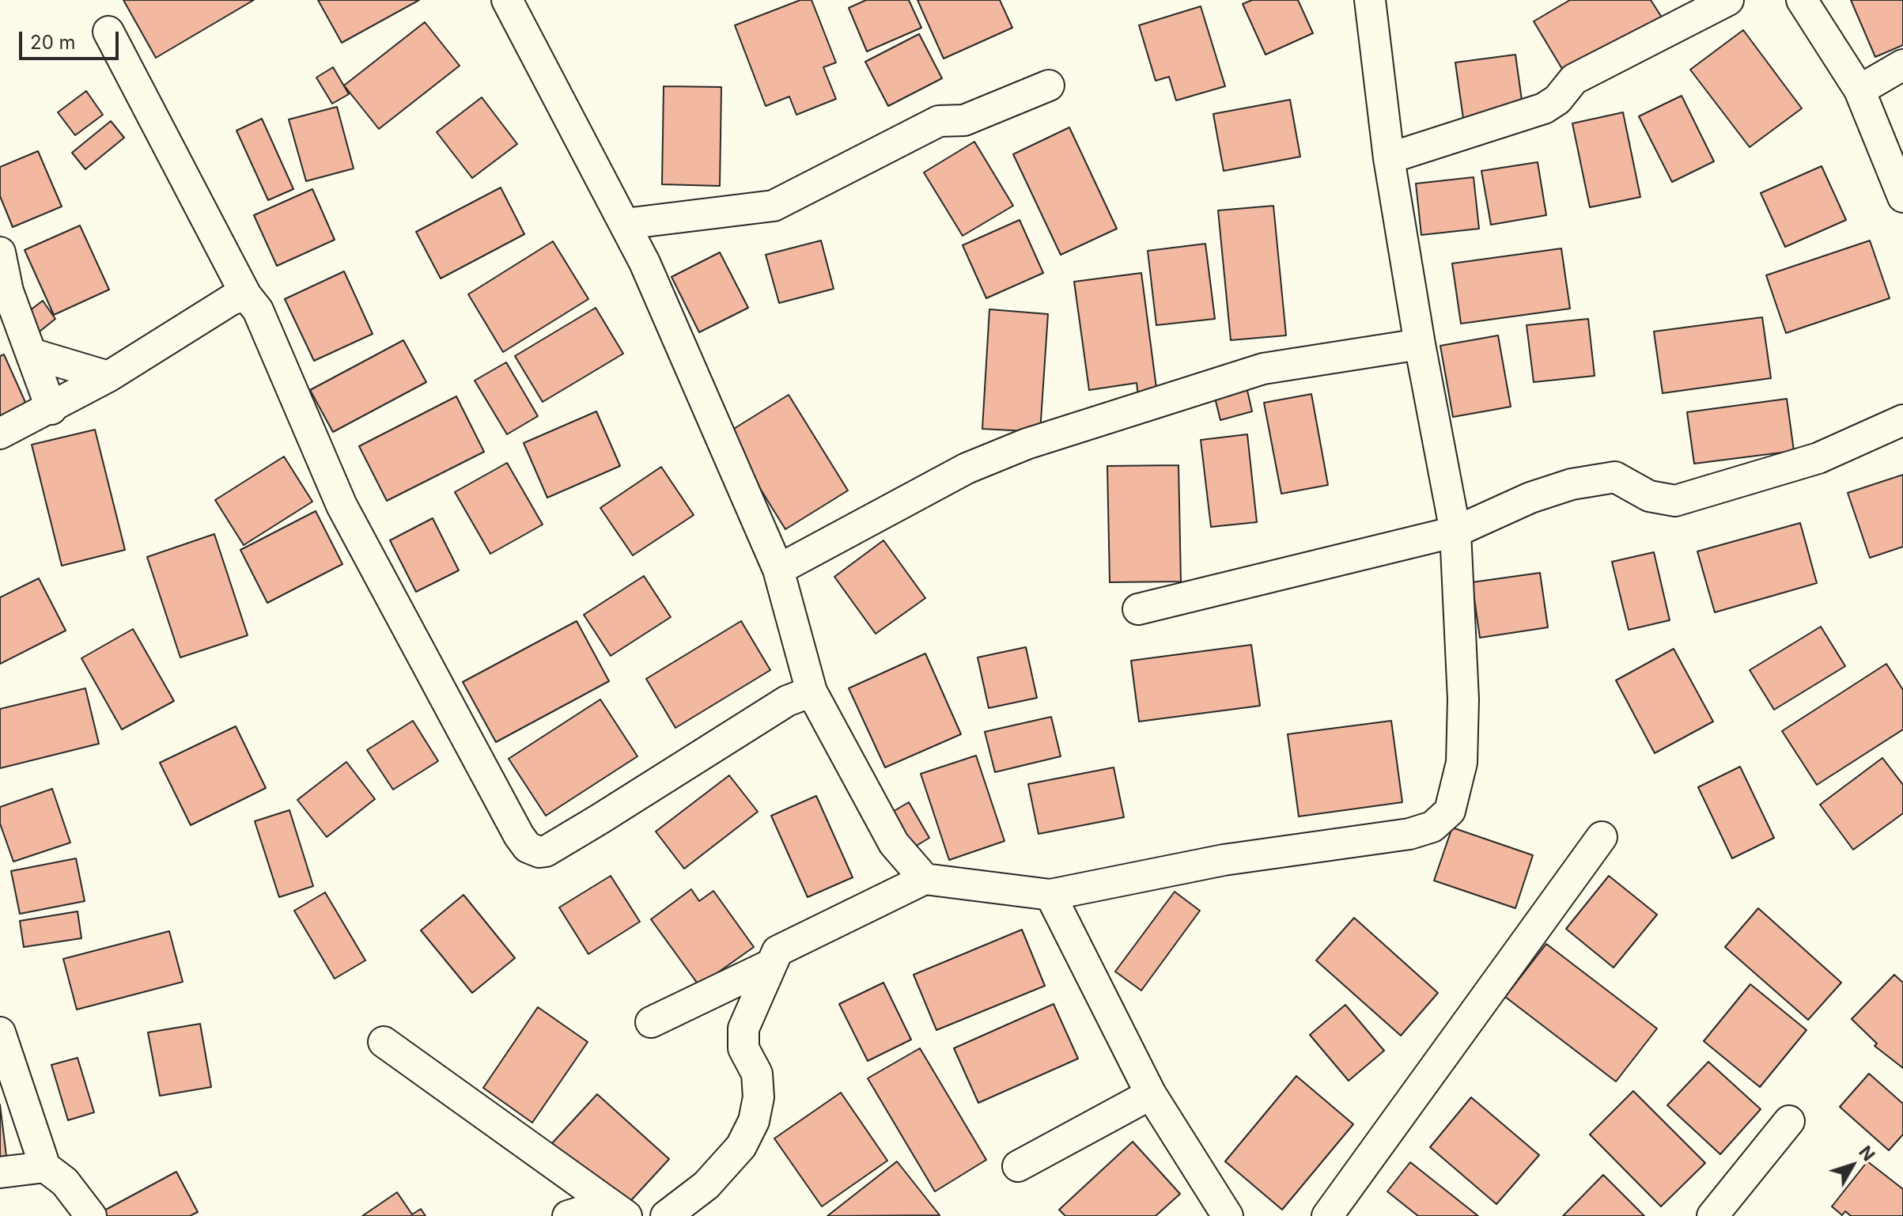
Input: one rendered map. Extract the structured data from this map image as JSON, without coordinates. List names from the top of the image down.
{
  "scale_bar": "20 m",
  "north": "top right"
}
